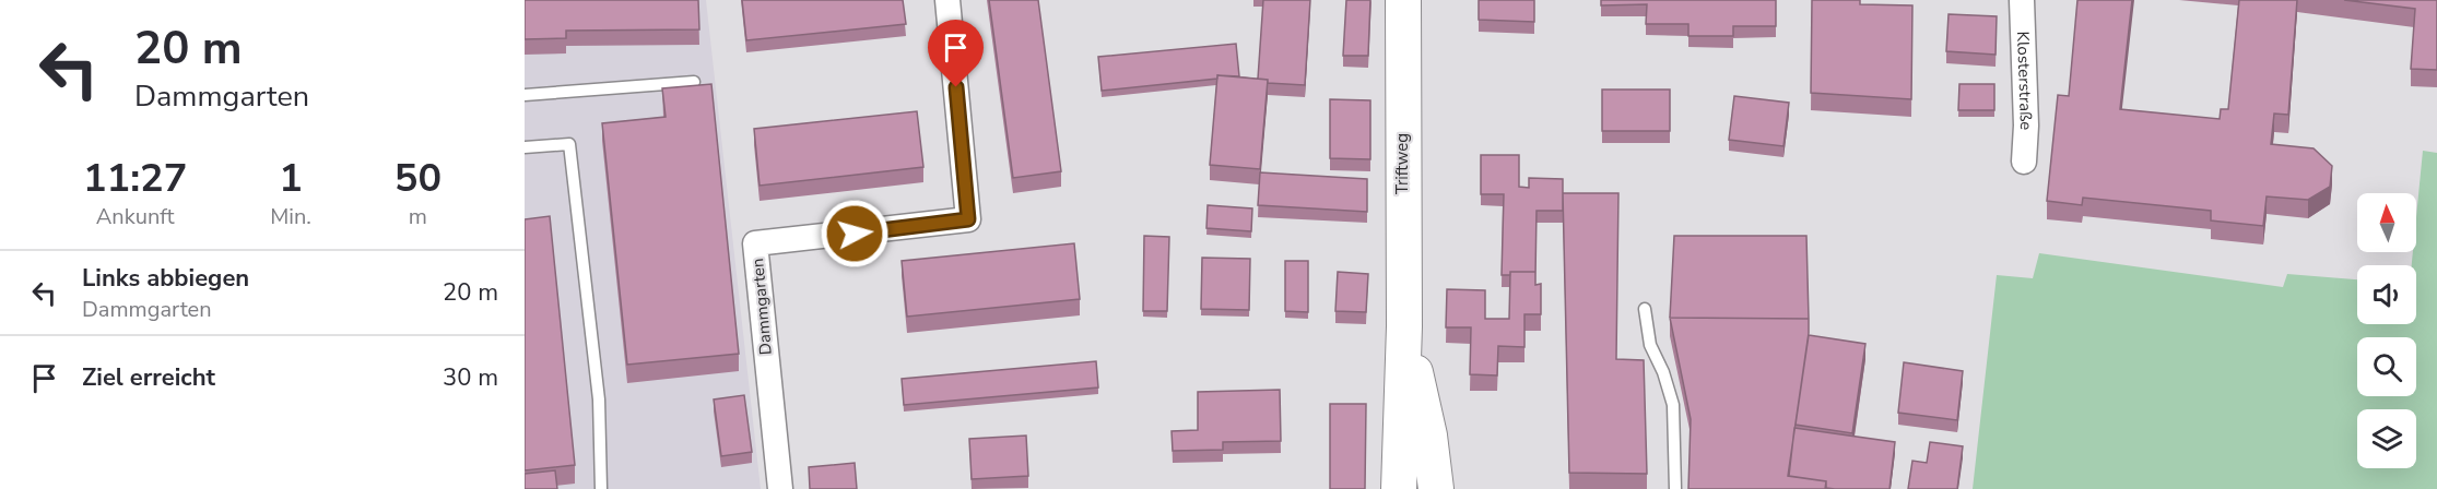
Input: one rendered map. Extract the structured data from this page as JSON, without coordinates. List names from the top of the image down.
{
  "streets": {
    "main road": ["Triftweg"],
    "street": ["Klosterstraße", "Dammgarten"]
  },
  "north": "top",
  "page": {
    "turn": ["20 m", "Dammgarten"],
    "eta": [
      "11:27",
      "Ankunft",
      "1",
      "Min.",
      "50",
      "m"
    ],
    "list": [
      {
        "name": "Links abbiegen",
        "note": "Dammgarten",
        "value": "20 m"
      },
      {
        "name": "Ziel erreicht",
        "value": "30 m"
      }
    ]
  }
}
